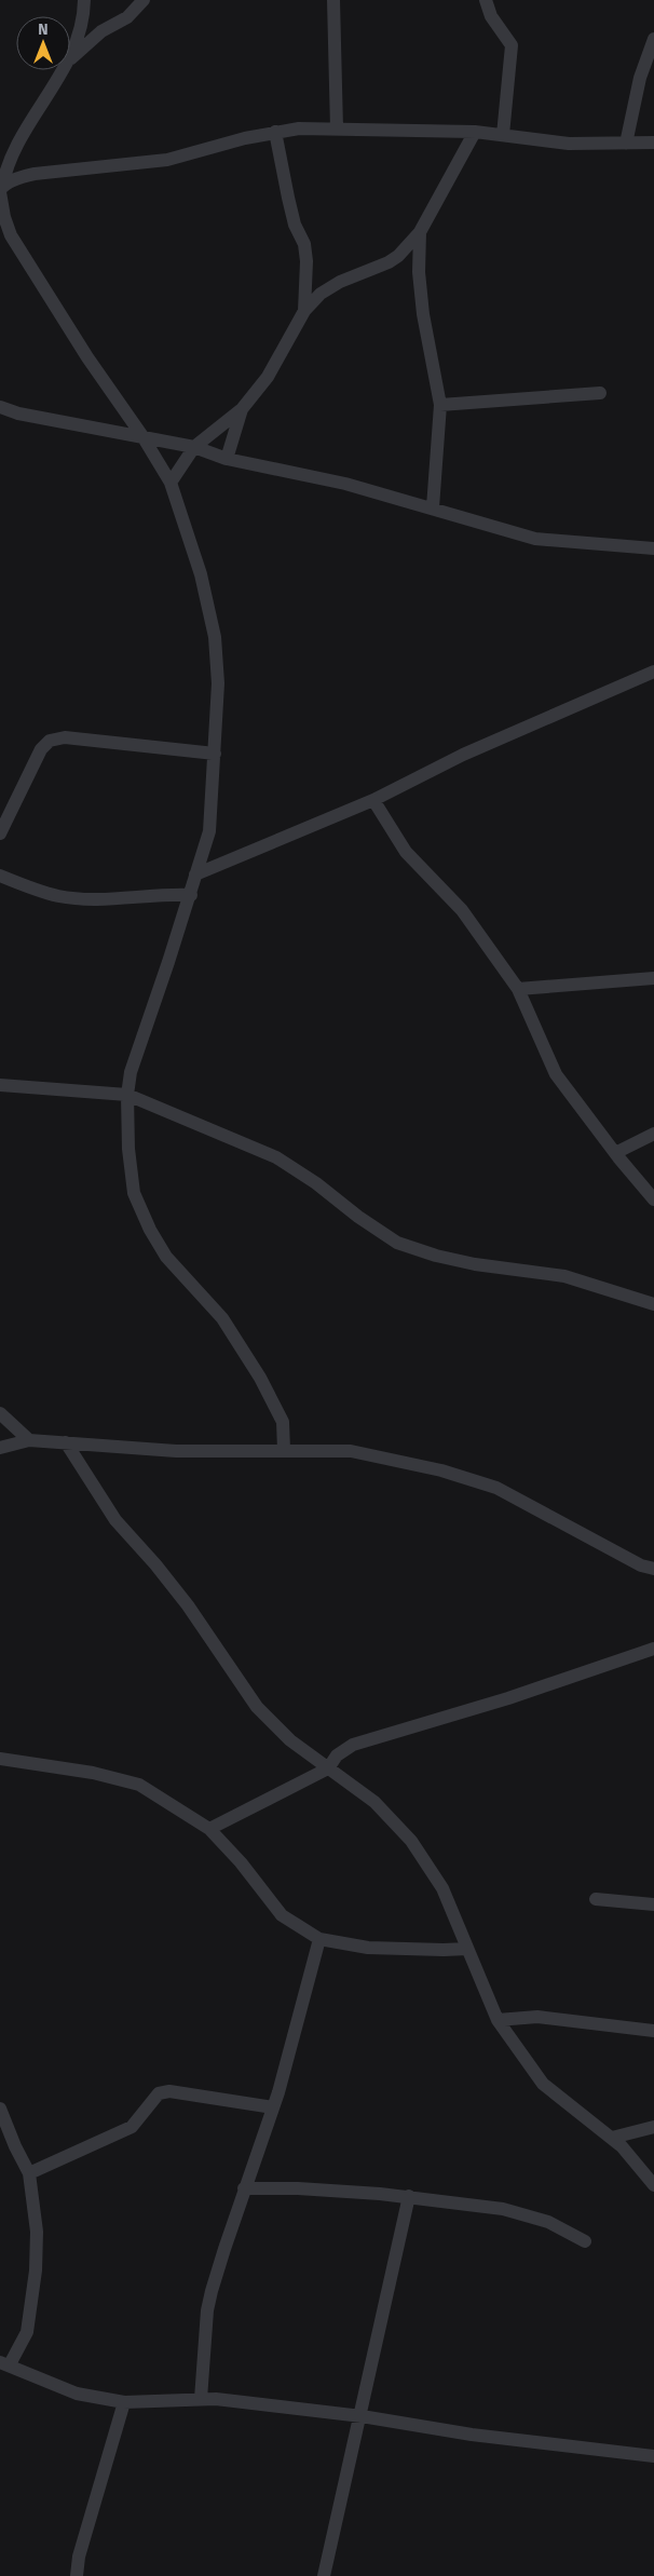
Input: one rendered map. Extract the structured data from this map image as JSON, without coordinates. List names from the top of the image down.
{
  "north": "top"
}
